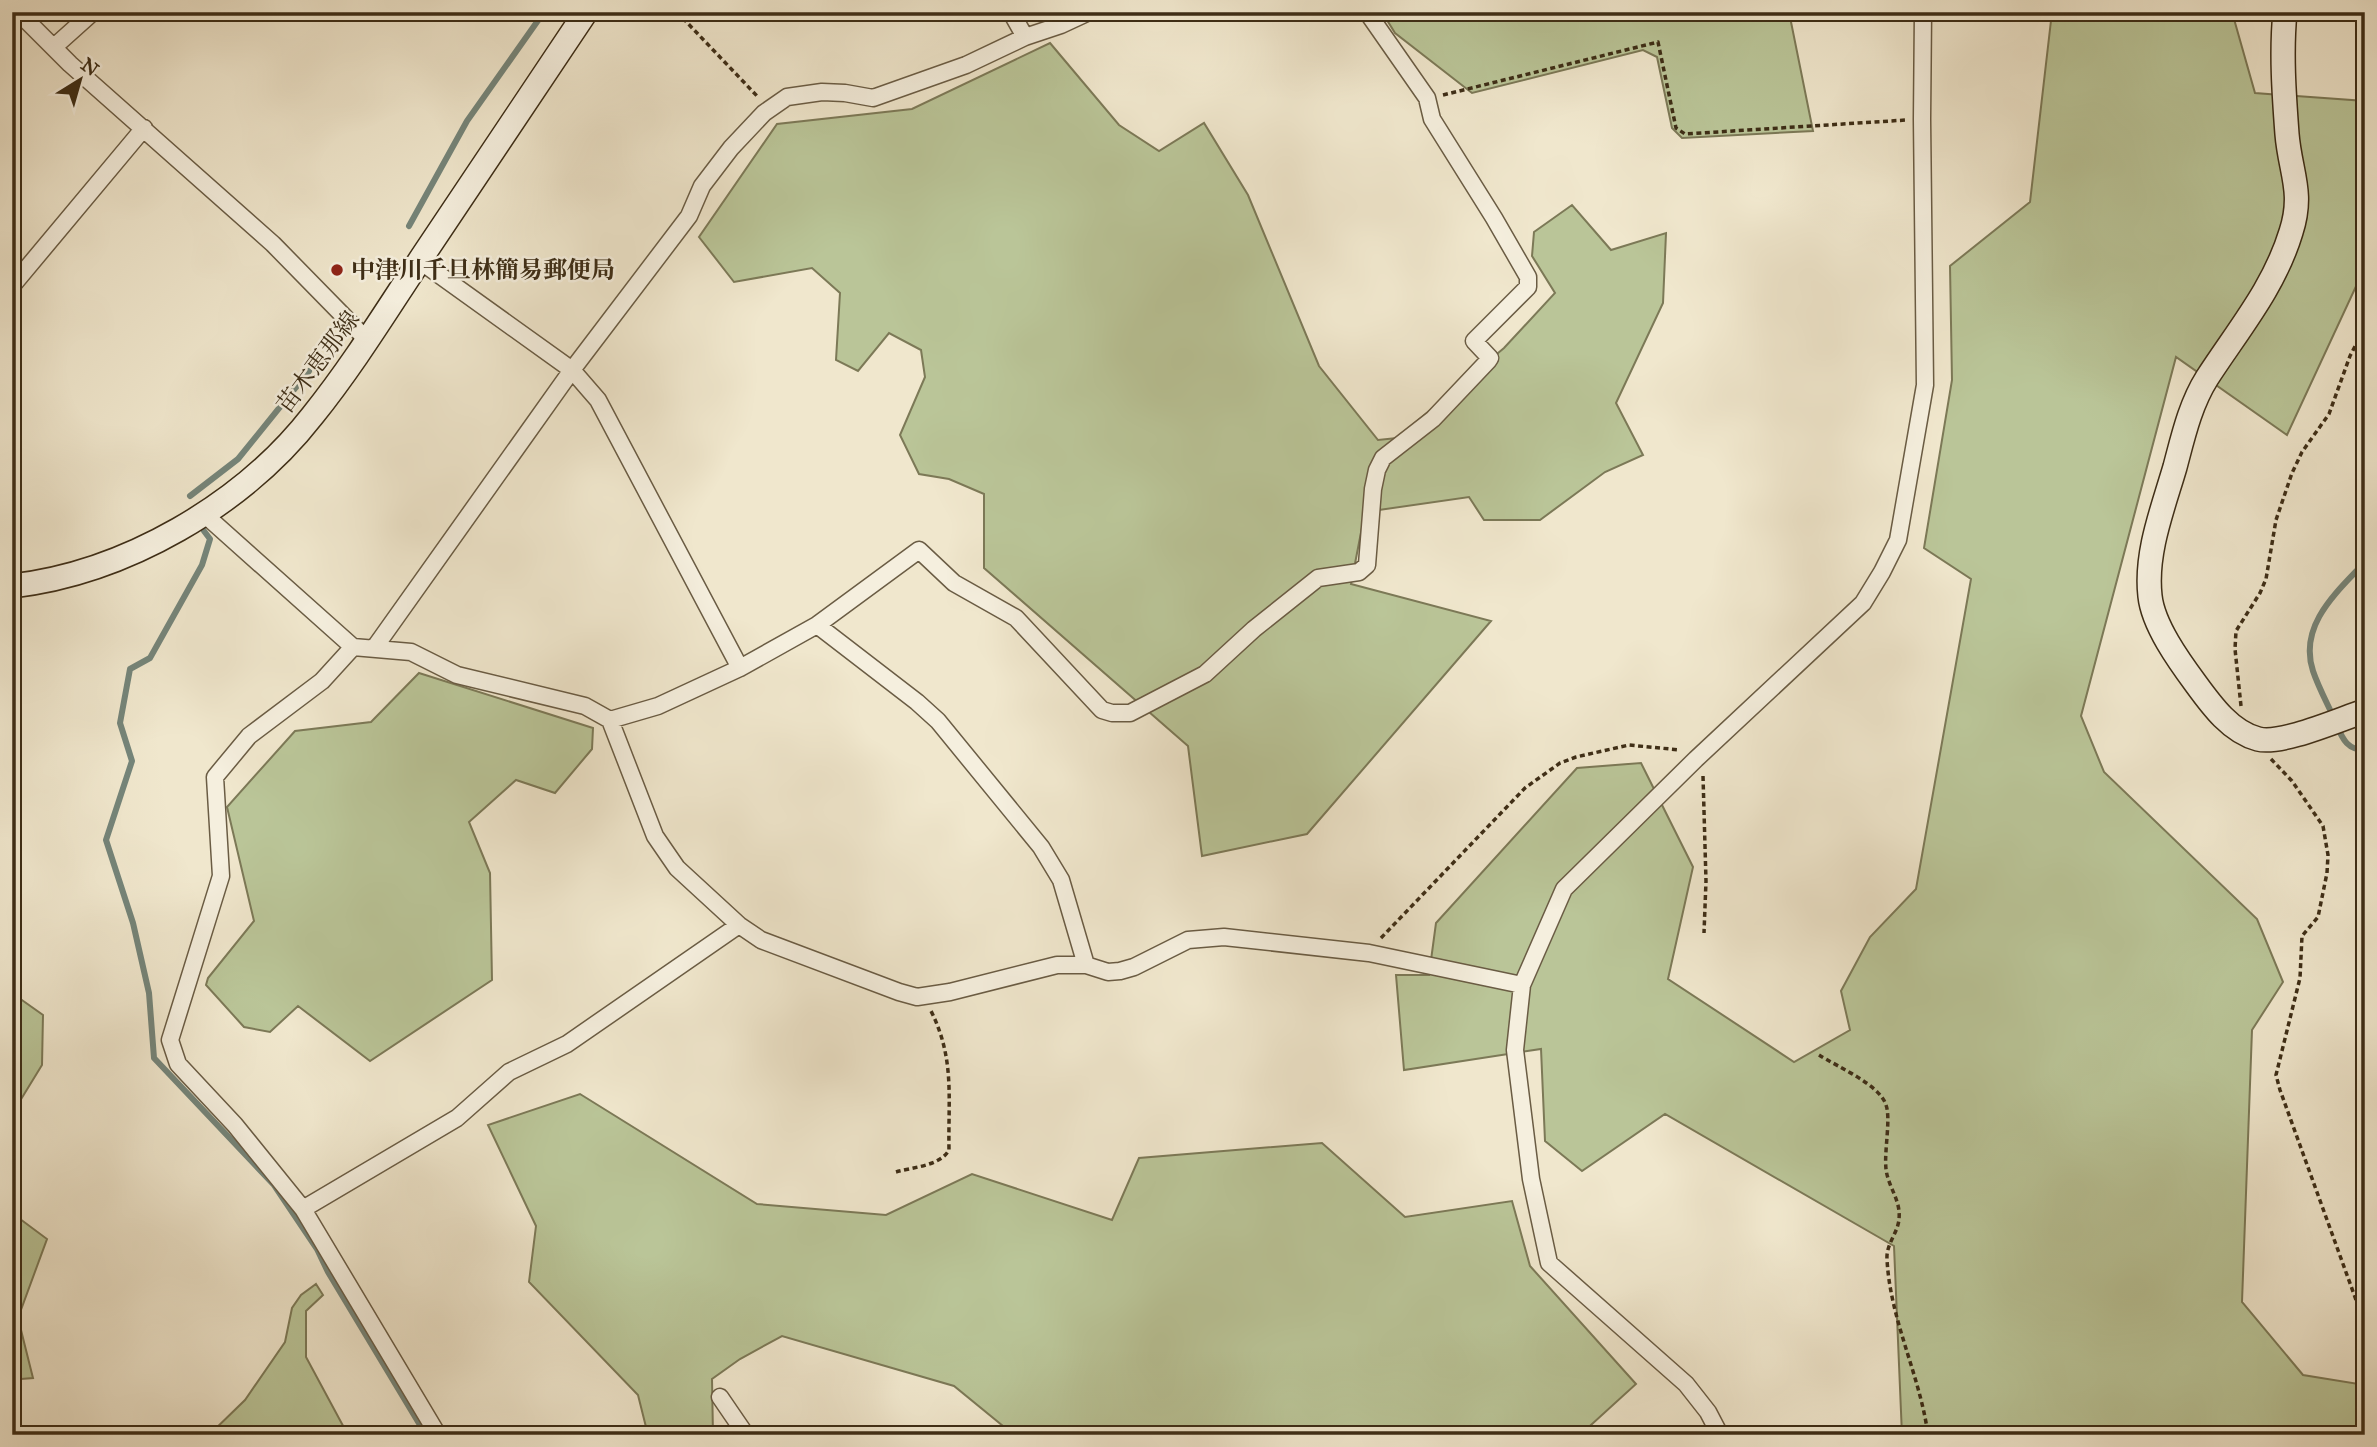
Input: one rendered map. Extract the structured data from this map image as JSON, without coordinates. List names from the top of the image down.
{
  "streets": {
    "street": ["苗木恵那線"]
  },
  "places": ["中津川千旦林簡易郵便局"],
  "north": "top right"
}
